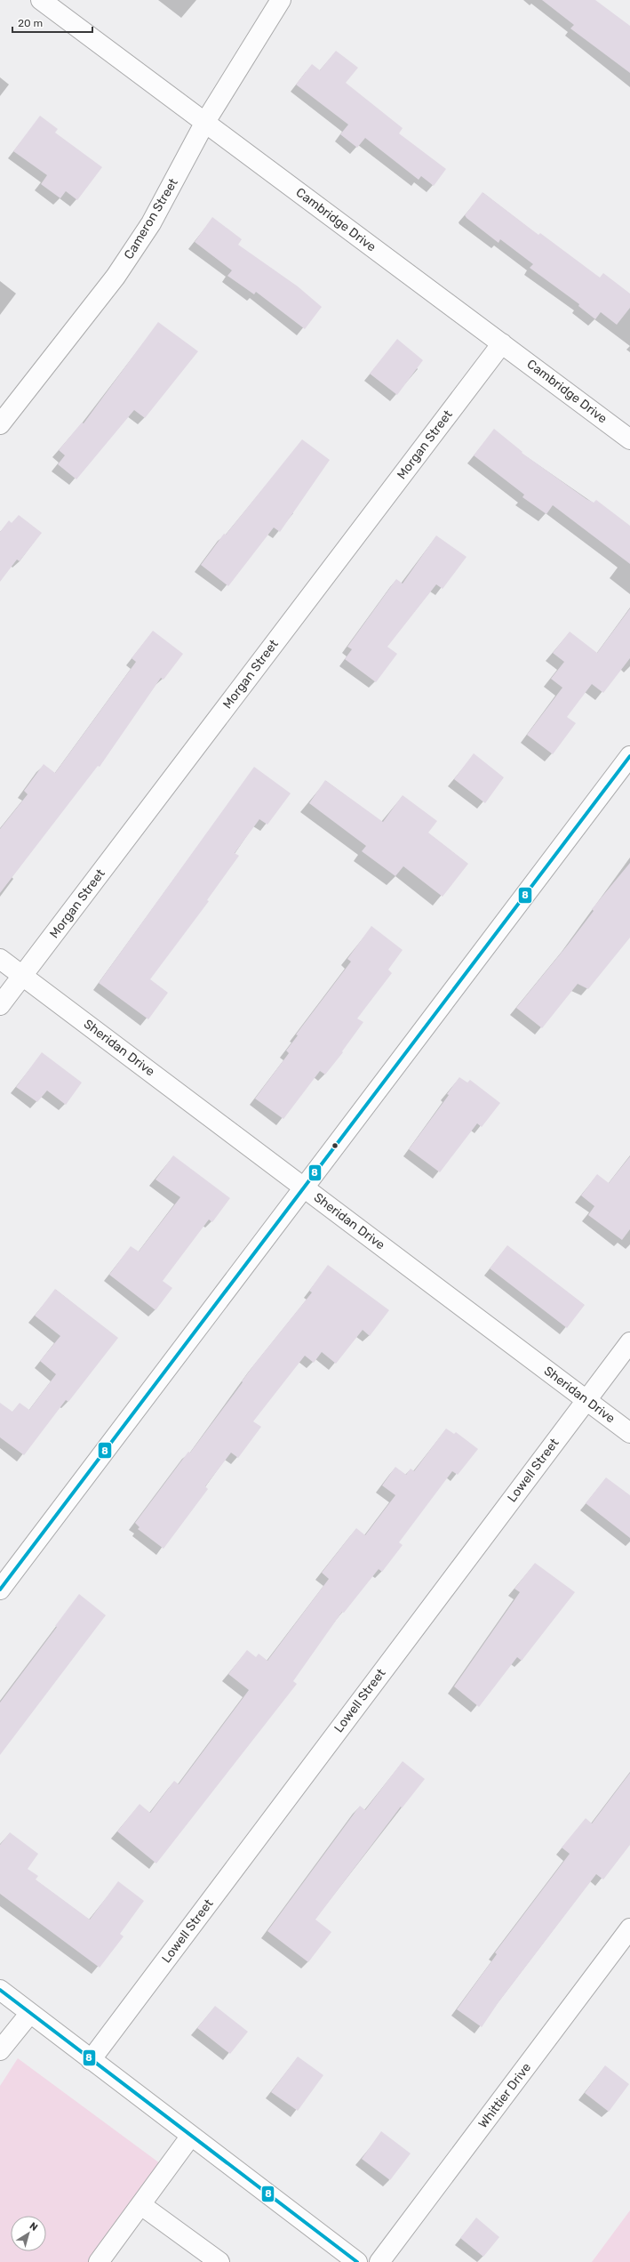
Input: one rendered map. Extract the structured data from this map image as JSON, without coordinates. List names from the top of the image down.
{
  "streets": {
    "street": [
      "Cameron Street",
      "Cambridge Drive",
      "Morgan Street",
      "Sheridan Drive",
      "Lowell Street",
      "Whittier Drive"
    ]
  },
  "crossings": [
    ["Cameron Street", "Cambridge Drive"],
    ["Cambridge Drive", "Morgan Street"],
    ["Morgan Street", "Sheridan Drive"],
    ["Sheridan Drive", "Lowell Street"]
  ],
  "lines": ["transit line 8"],
  "scale_bar": "20 m",
  "north": "top right"
}
